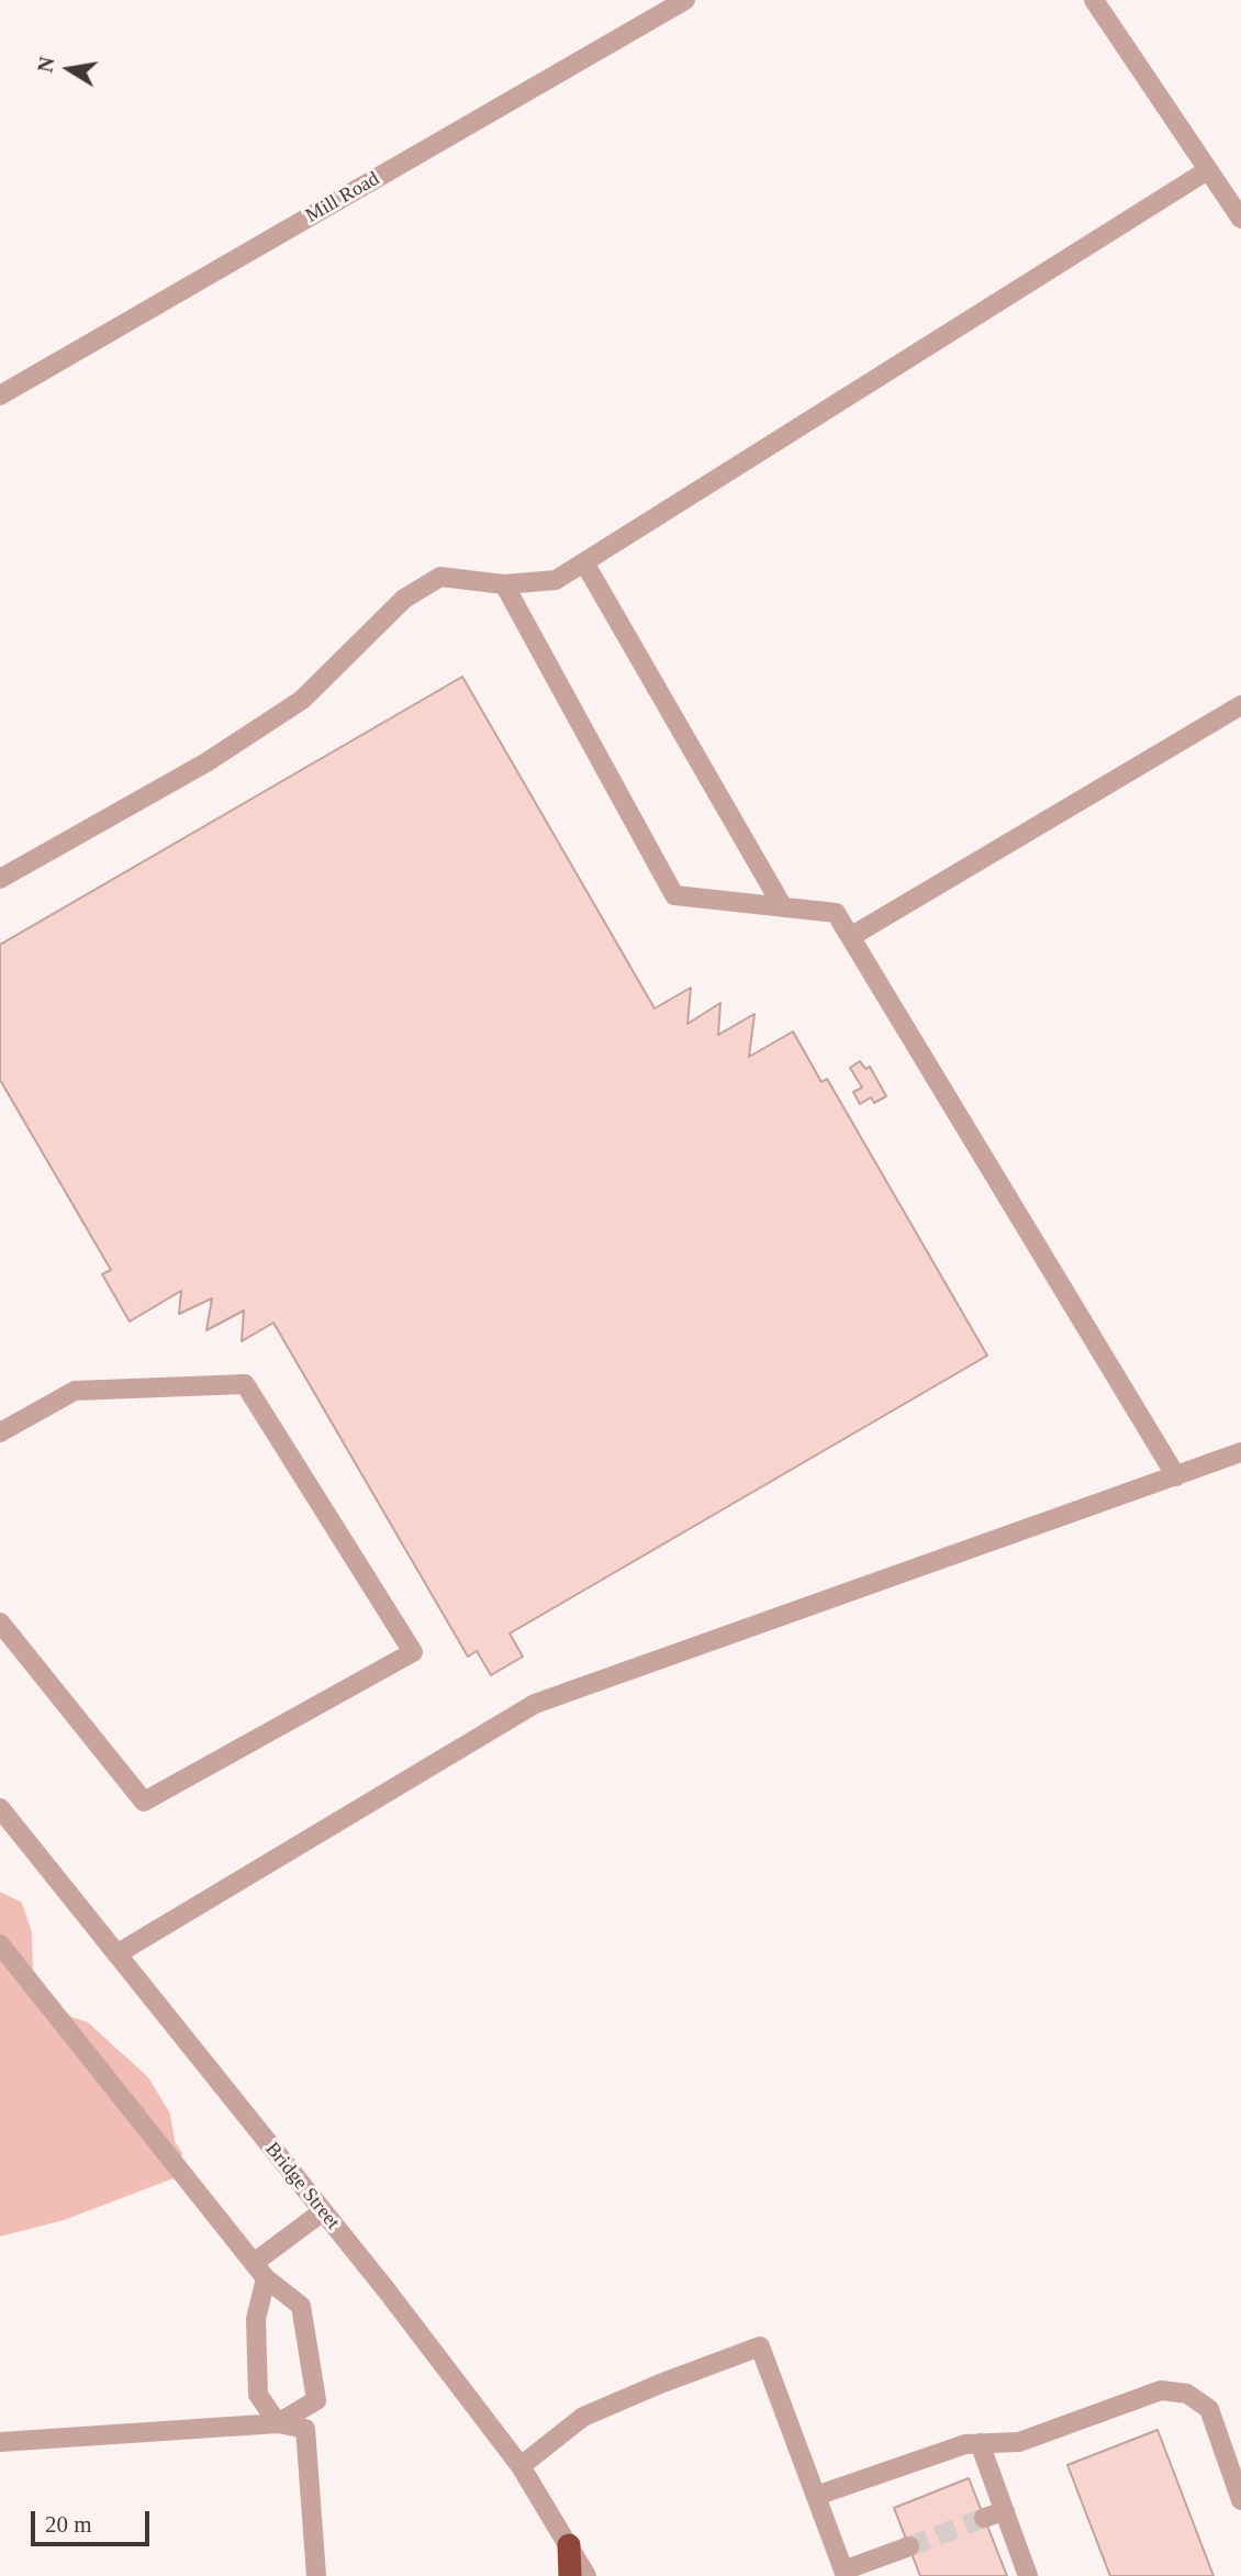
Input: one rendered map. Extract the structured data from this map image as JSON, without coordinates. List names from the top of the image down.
{
  "streets": {
    "street": ["Mill Road", "Bridge Street"]
  },
  "scale_bar": "20 m",
  "north": "left"
}
